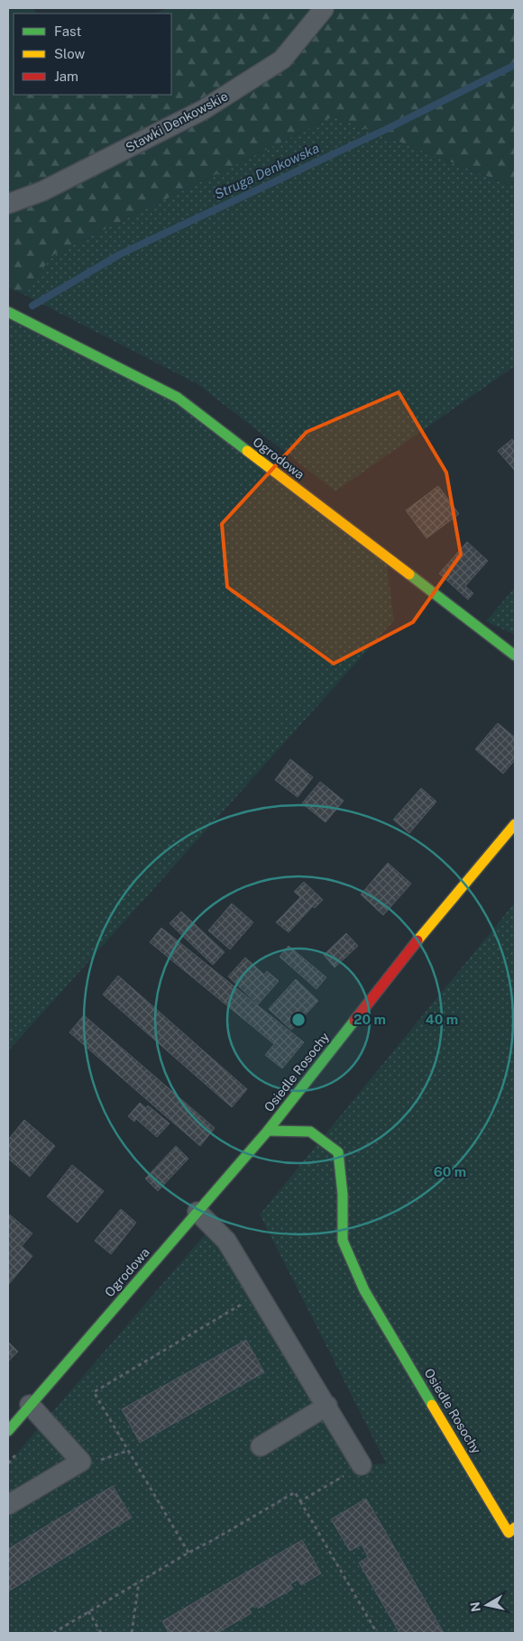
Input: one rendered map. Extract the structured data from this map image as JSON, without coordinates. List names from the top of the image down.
{
  "streets": {
    "street": ["Stawki Denkowskie", "Ogrodowa", "Osiedle Rosochy"]
  },
  "crossings": [
    ["Ogrodowa", "Osiedle Rosochy"]
  ],
  "water": ["Struga Denkowska"],
  "legend": ["Fast", "Slow", "Jam"],
  "north": "left",
  "rings": ["20 m", "40 m", "60 m"]
}
